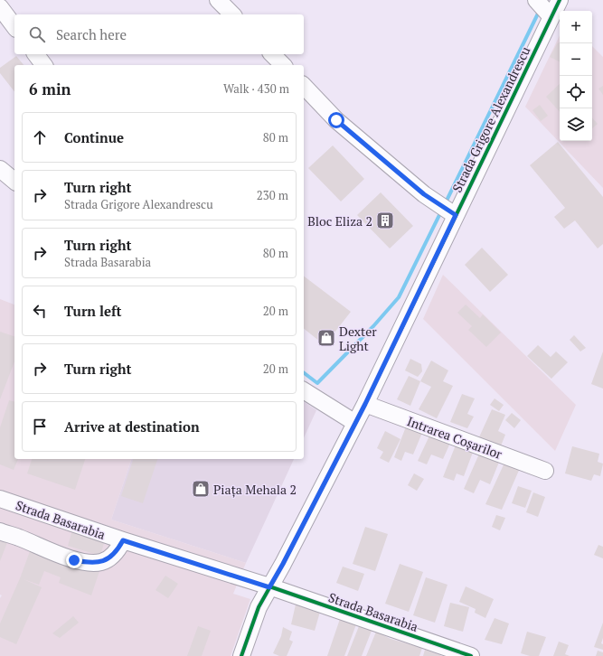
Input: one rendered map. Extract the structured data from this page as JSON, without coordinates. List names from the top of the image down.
{
  "streets": {
    "street": ["Strada Grigore Alexandrescu", "Intrarea Coșarilor", "Strada Basarabia"]
  },
  "crossings": [
    ["Strada Grigore Alexandrescu", "Intrarea Coșarilor"],
    ["Strada Grigore Alexandrescu", "Strada Basarabia"]
  ],
  "places": {
    "building": ["Bloc Eliza 2"],
    "shop": ["Dexter Light", "Piața Mehala 2"]
  },
  "page": {
    "map_buttons": ["+", "−"],
    "search": "Search here",
    "heading": ["6 min", "Walk · 430 m"],
    "list": [
      ["Continue", "80 m"],
      ["Turn right", "Strada Grigore Alexandrescu", "230 m"],
      ["Turn right", "Strada Basarabia", "80 m"],
      ["Turn left", "20 m"],
      ["Turn right", "20 m"],
      "Arrive at destination"
    ]
  }
}
